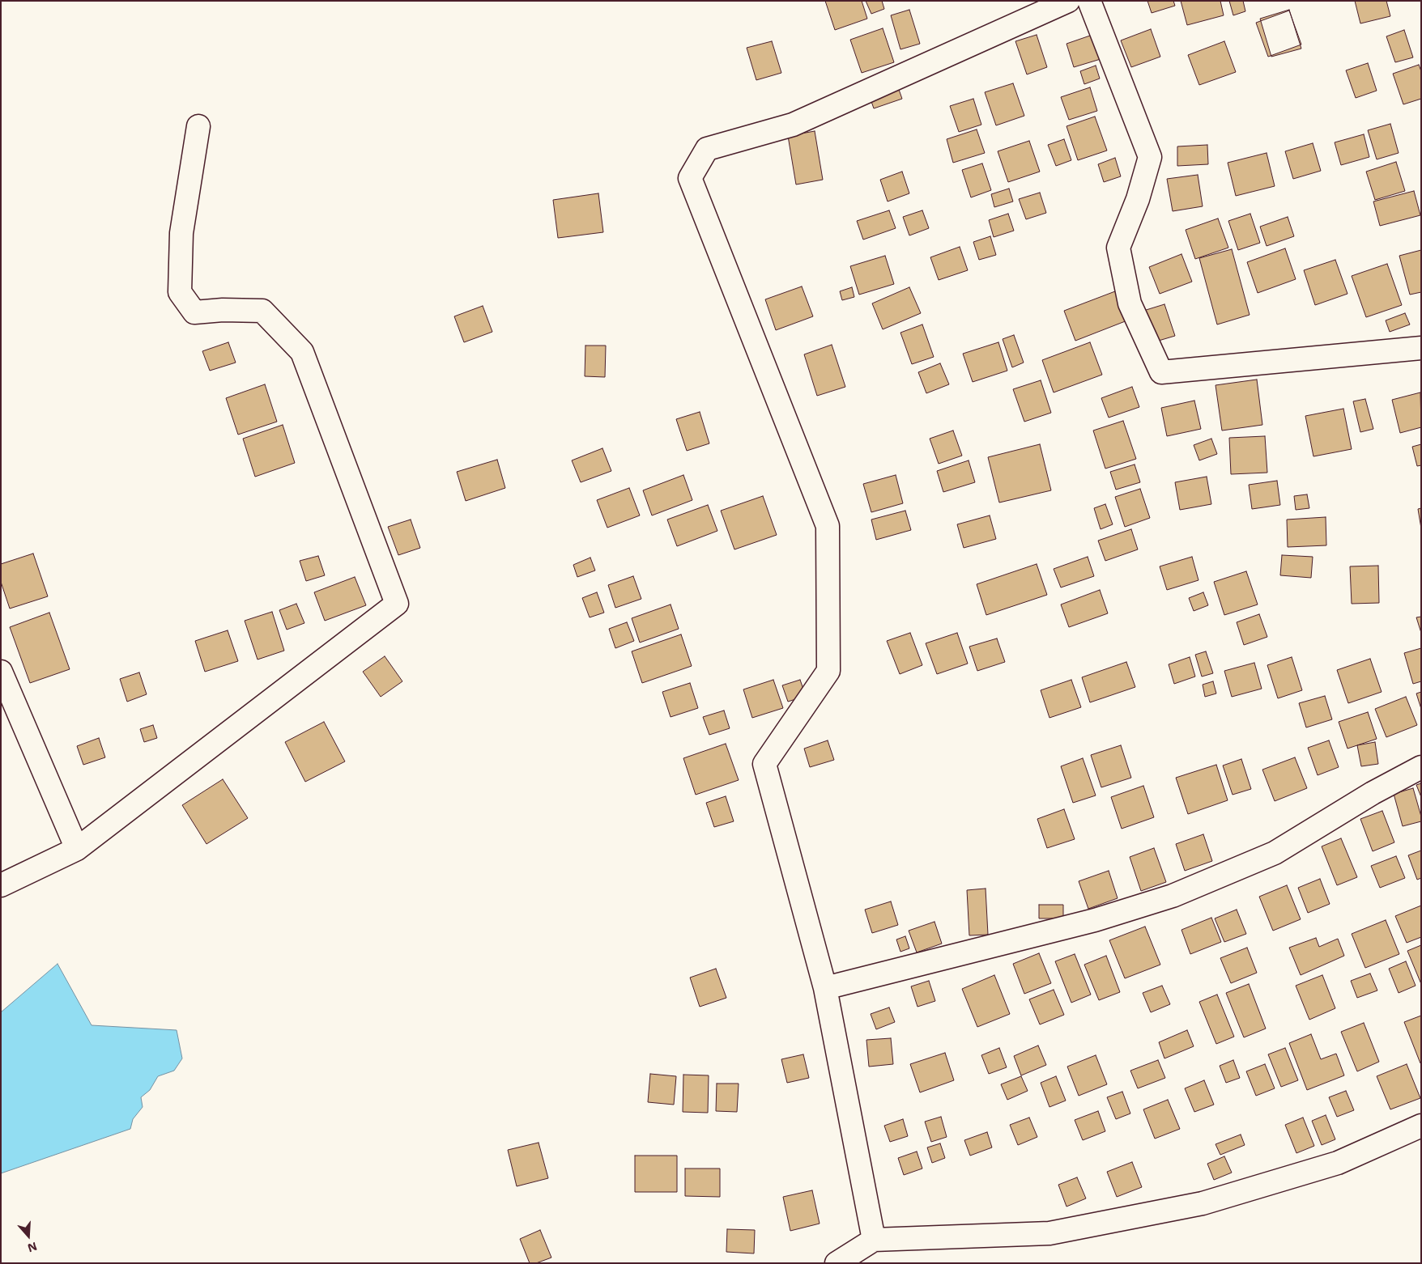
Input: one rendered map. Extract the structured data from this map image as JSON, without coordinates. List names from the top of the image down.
{
  "north": "bottom"
}
